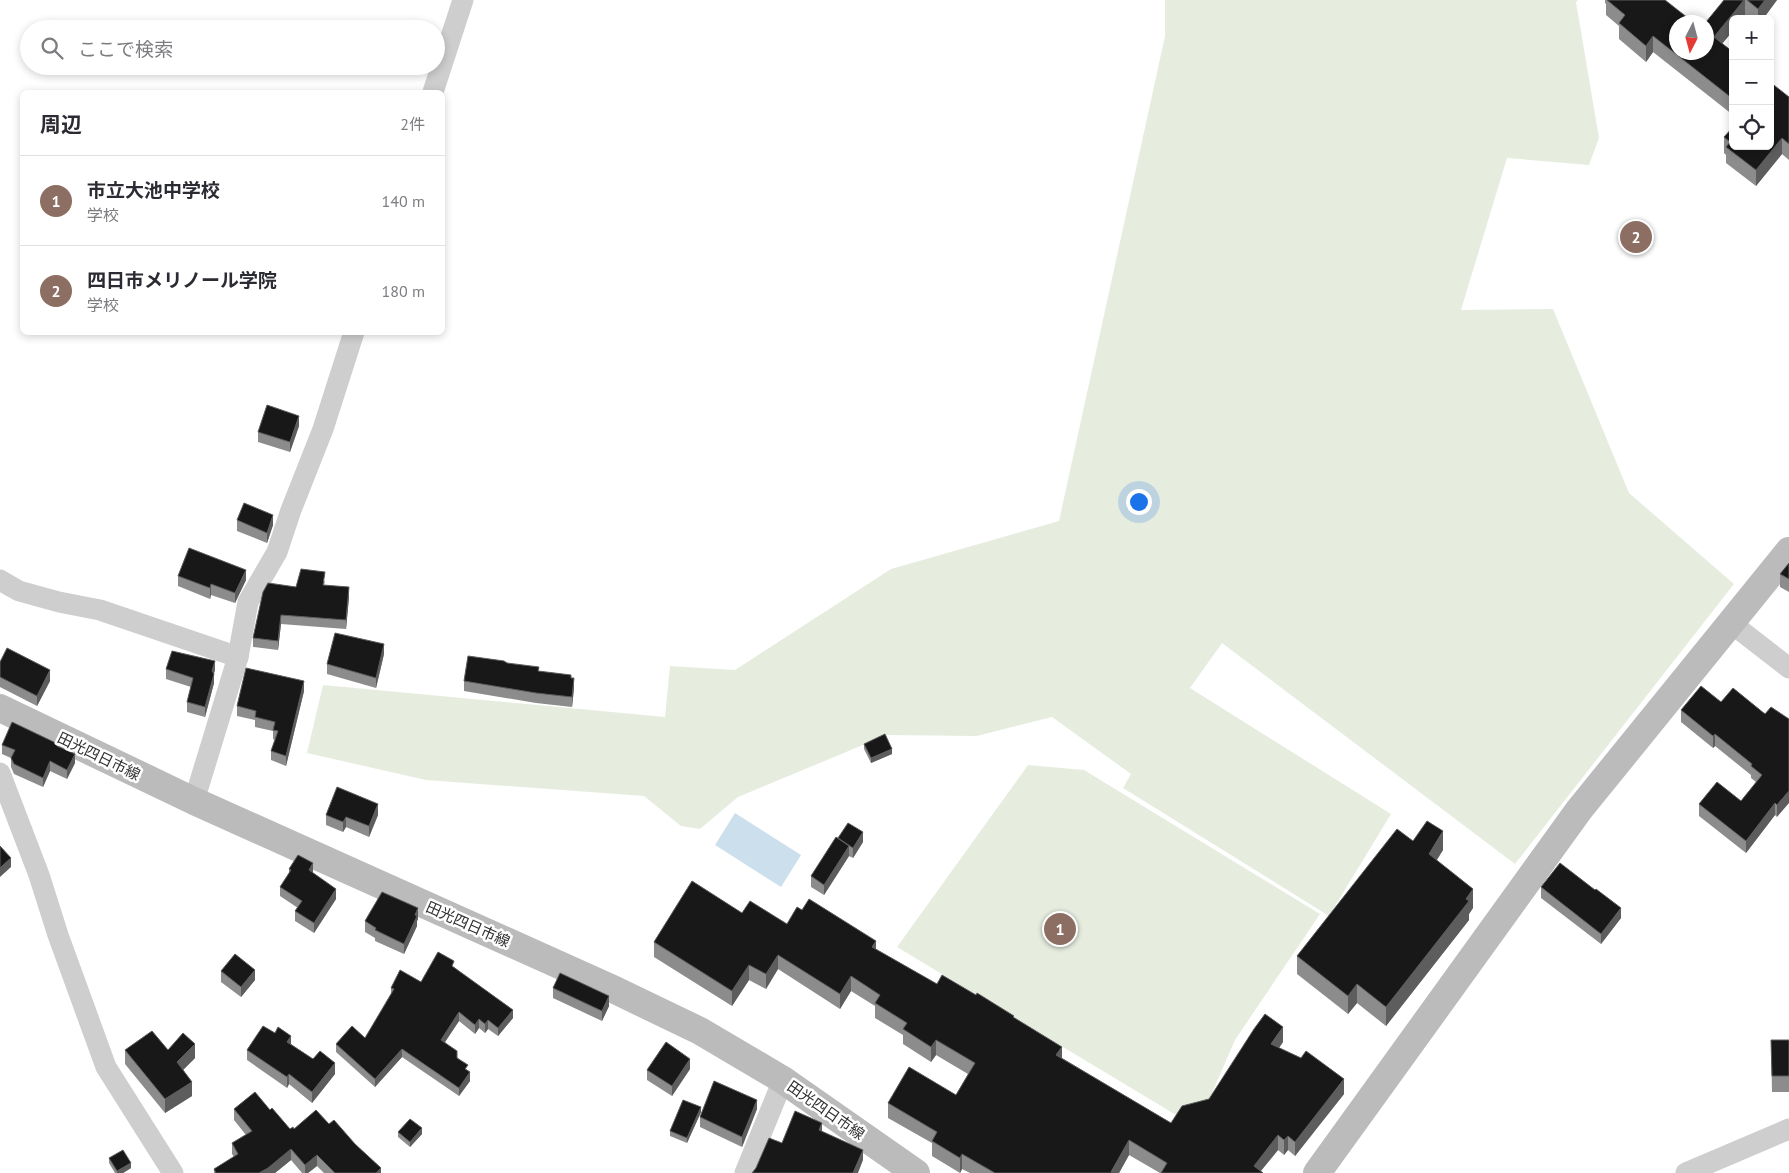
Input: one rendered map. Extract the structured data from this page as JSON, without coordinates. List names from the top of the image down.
{
  "streets": {
    "main road": ["田光四日市線"]
  },
  "north": "bottom",
  "page": {
    "map_buttons": ["+", "−"],
    "search": "ここで検索",
    "heading": ["周辺", "2件"],
    "list": [
      {
        "mark": "1",
        "name": "市立大池中学校",
        "note": "学校",
        "value": "140 m"
      },
      {
        "mark": "2",
        "name": "四日市メリノール学院",
        "note": "学校",
        "value": "180 m"
      }
    ],
    "pins": ["2", "1"]
  }
}
